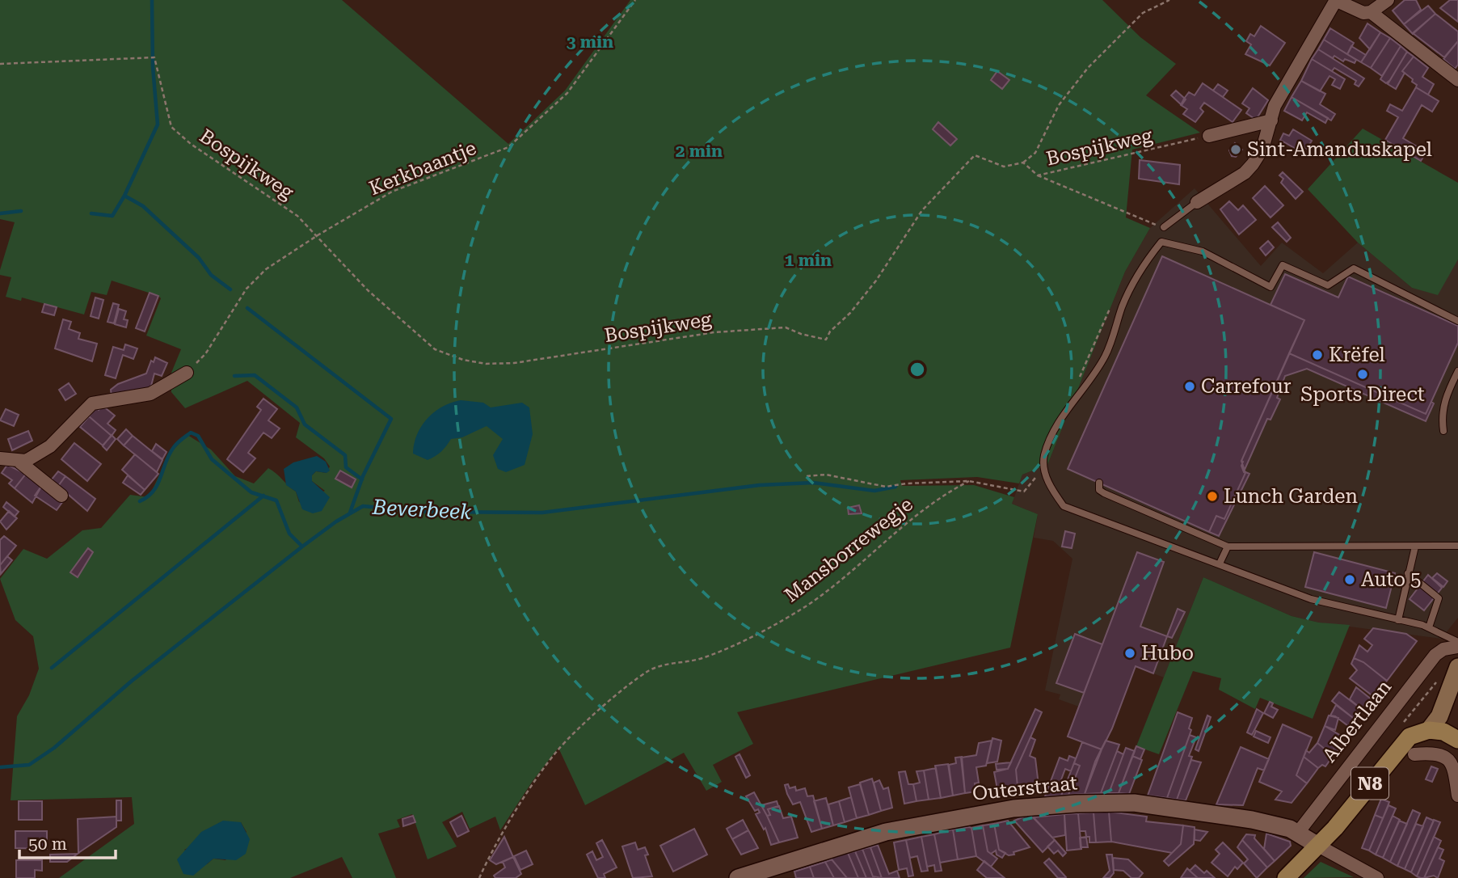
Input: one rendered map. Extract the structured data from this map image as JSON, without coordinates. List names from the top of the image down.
{
  "streets": {
    "main road": ["N8"],
    "street": ["Albertlaan", "Outerstraat"],
    "path": ["Bospijkweg", "Kerkbaantje", "Mansborrewegje"]
  },
  "crossings": [
    ["Bospijkweg", "Kerkbaantje"],
    ["Albertlaan", "Outerstraat"],
    ["N8", "Outerstraat"]
  ],
  "water": ["Beverbeek"],
  "places": [
    "Sint-Amanduskapel",
    "Krëfel",
    "Sports Direct",
    "Carrefour",
    "Lunch Garden",
    "Auto 5",
    "Hubo"
  ],
  "scale_bar": "50 m",
  "rings": ["3 min", "2 min", "1 min"]
}
